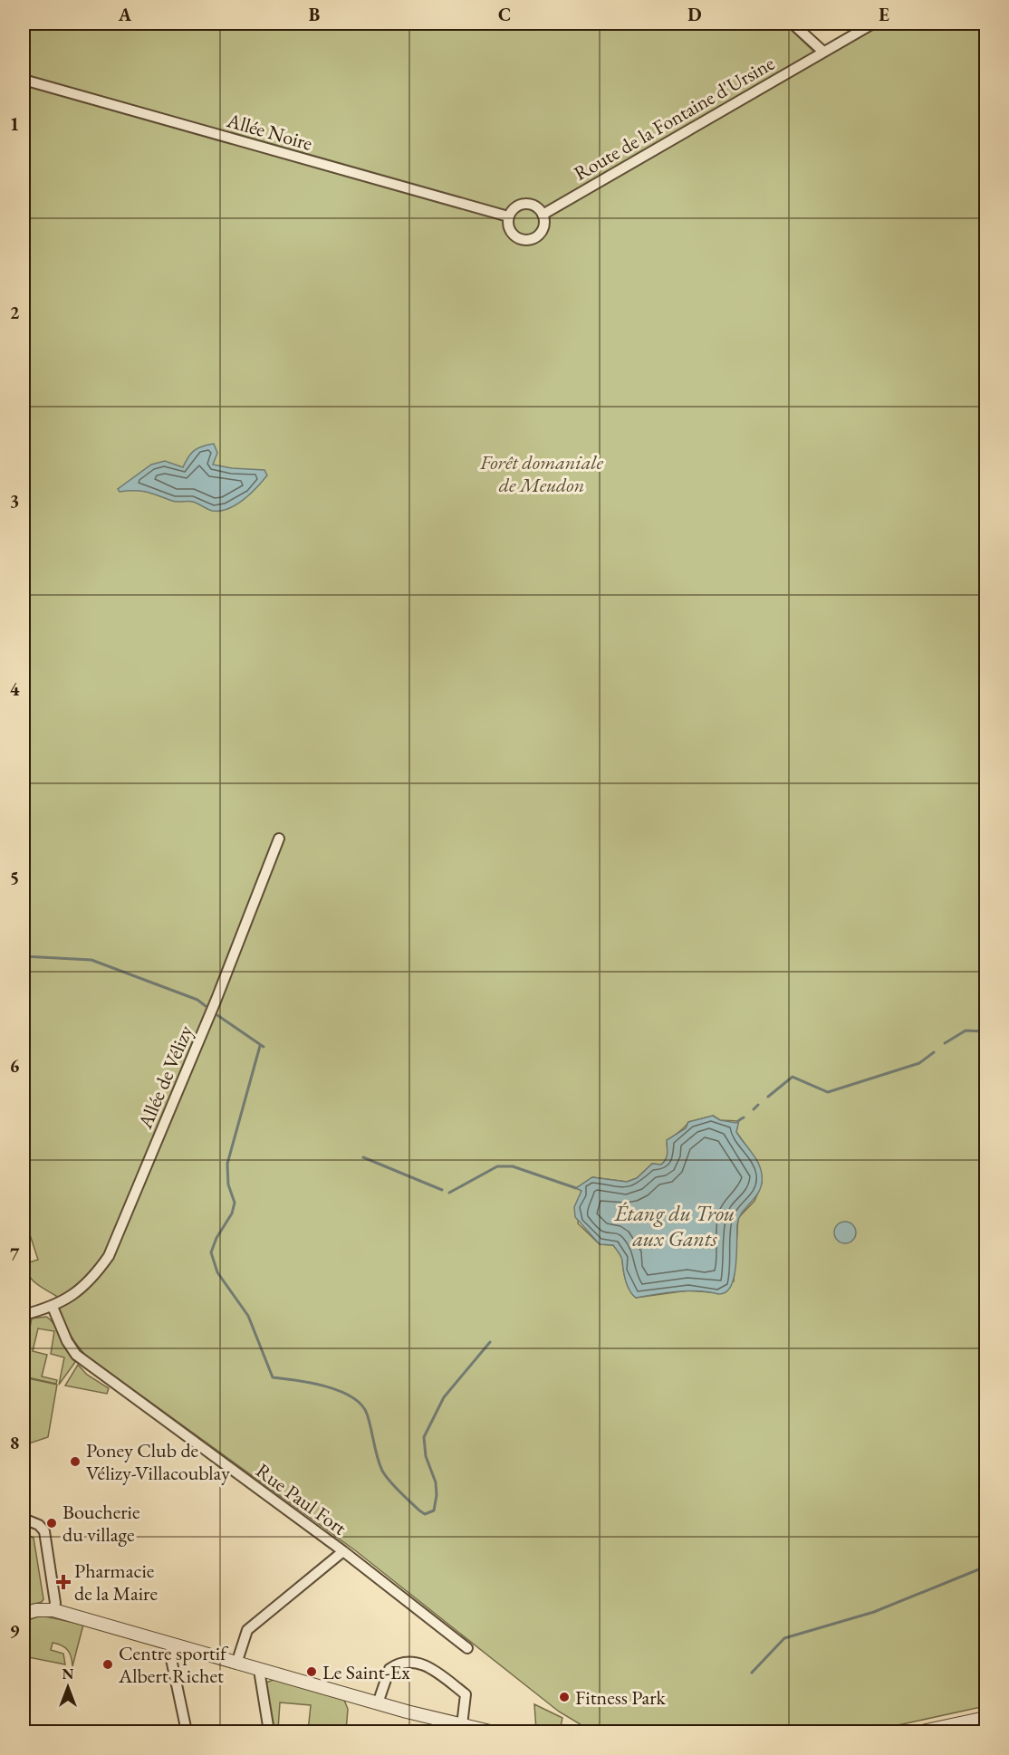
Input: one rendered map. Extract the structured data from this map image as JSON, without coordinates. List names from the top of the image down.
{
  "streets": {
    "street": [
      "Route de la Fontaine d'Ursine",
      "Allée Noire",
      "Allée de Vélizy",
      "Rue Paul Fort"
    ]
  },
  "crossings": [
    ["Route de la Fontaine d'Ursine", "Allée Noire"],
    ["Allée de Vélizy", "Rue Paul Fort"]
  ],
  "water": ["Étang du Trou aux Gants"],
  "parks": ["Forêt domaniale de Meudon"],
  "places": {
    "other": [
      "Poney Club de Vélizy-Villacoublay",
      "Boucherie du village",
      "Centre sportif Albert Richet",
      "Le Saint-Ex",
      "Fitness Park"
    ],
    "health": ["Pharmacie de la Maire"]
  },
  "north": "top",
  "grid": {
    "columns": [
      "A",
      "B",
      "C",
      "D",
      "E"
    ],
    "rows": [
      "1",
      "2",
      "3",
      "4",
      "5",
      "6",
      "7",
      "8",
      "9"
    ]
  }
}
